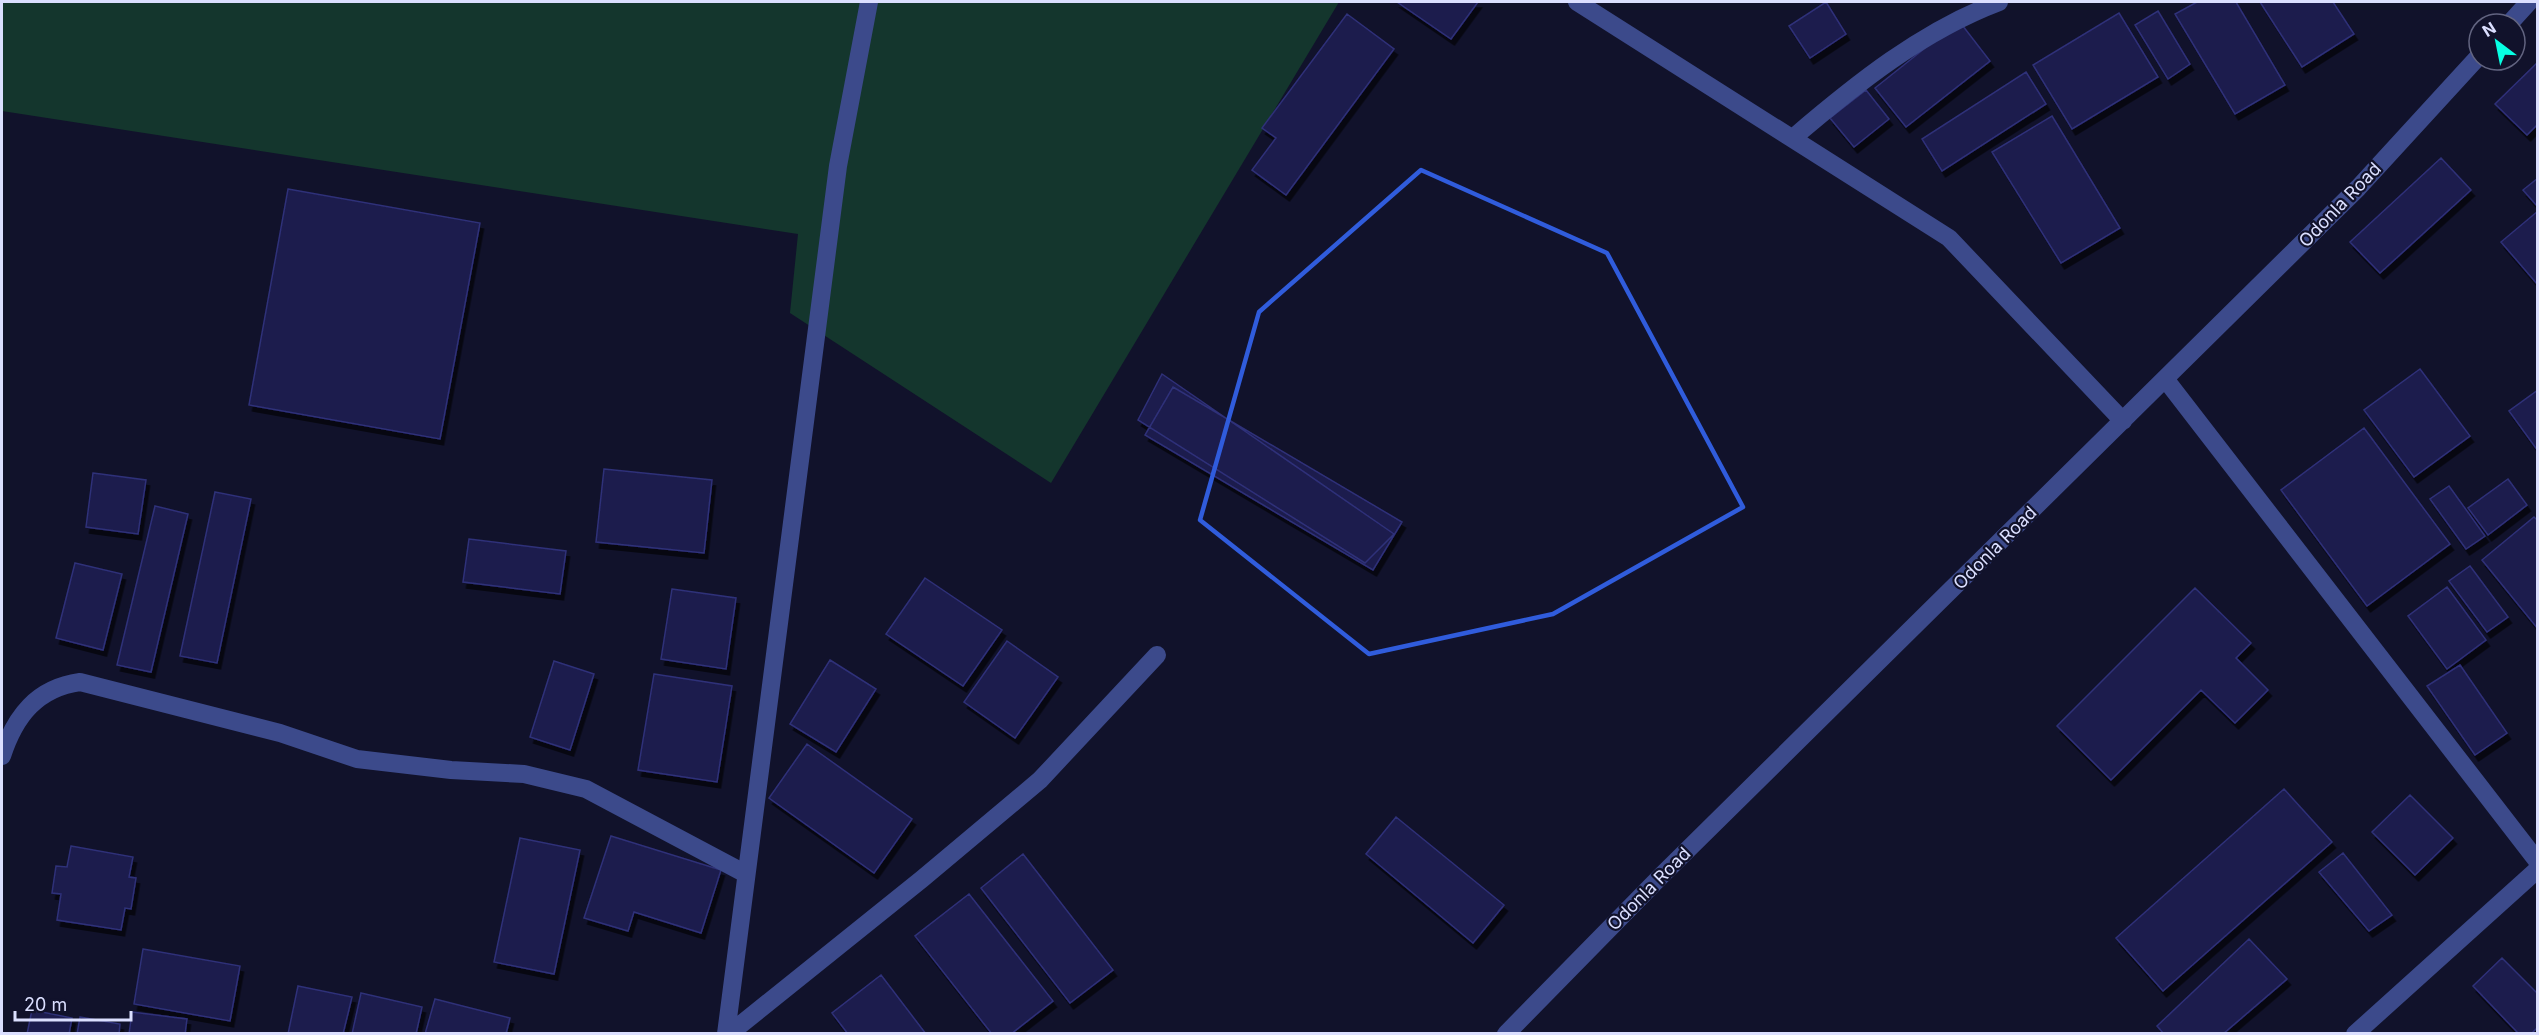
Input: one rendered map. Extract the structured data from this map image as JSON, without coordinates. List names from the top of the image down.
{
  "streets": {
    "street": ["Odonla Road"]
  },
  "scale_bar": "20 m",
  "north": "top left"
}
